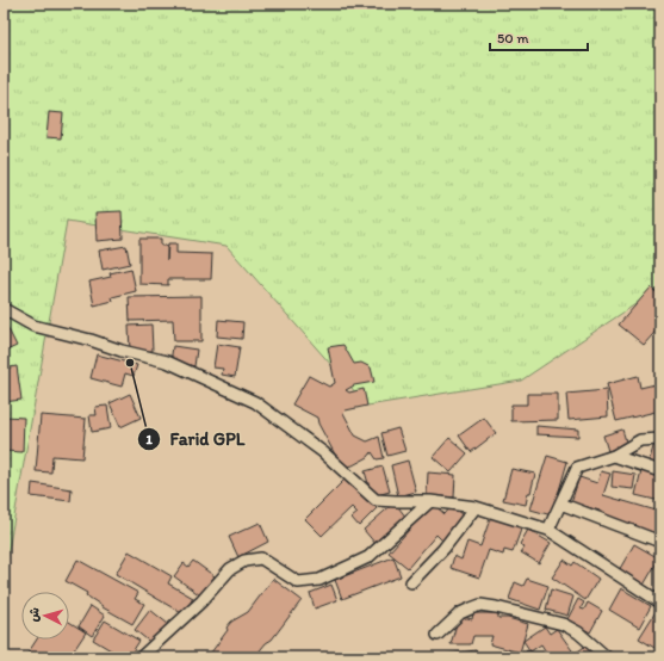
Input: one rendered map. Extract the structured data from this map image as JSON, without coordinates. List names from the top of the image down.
{
  "places": ["Farid GPL"],
  "scale_bar": "50 m",
  "north": "left"
}
